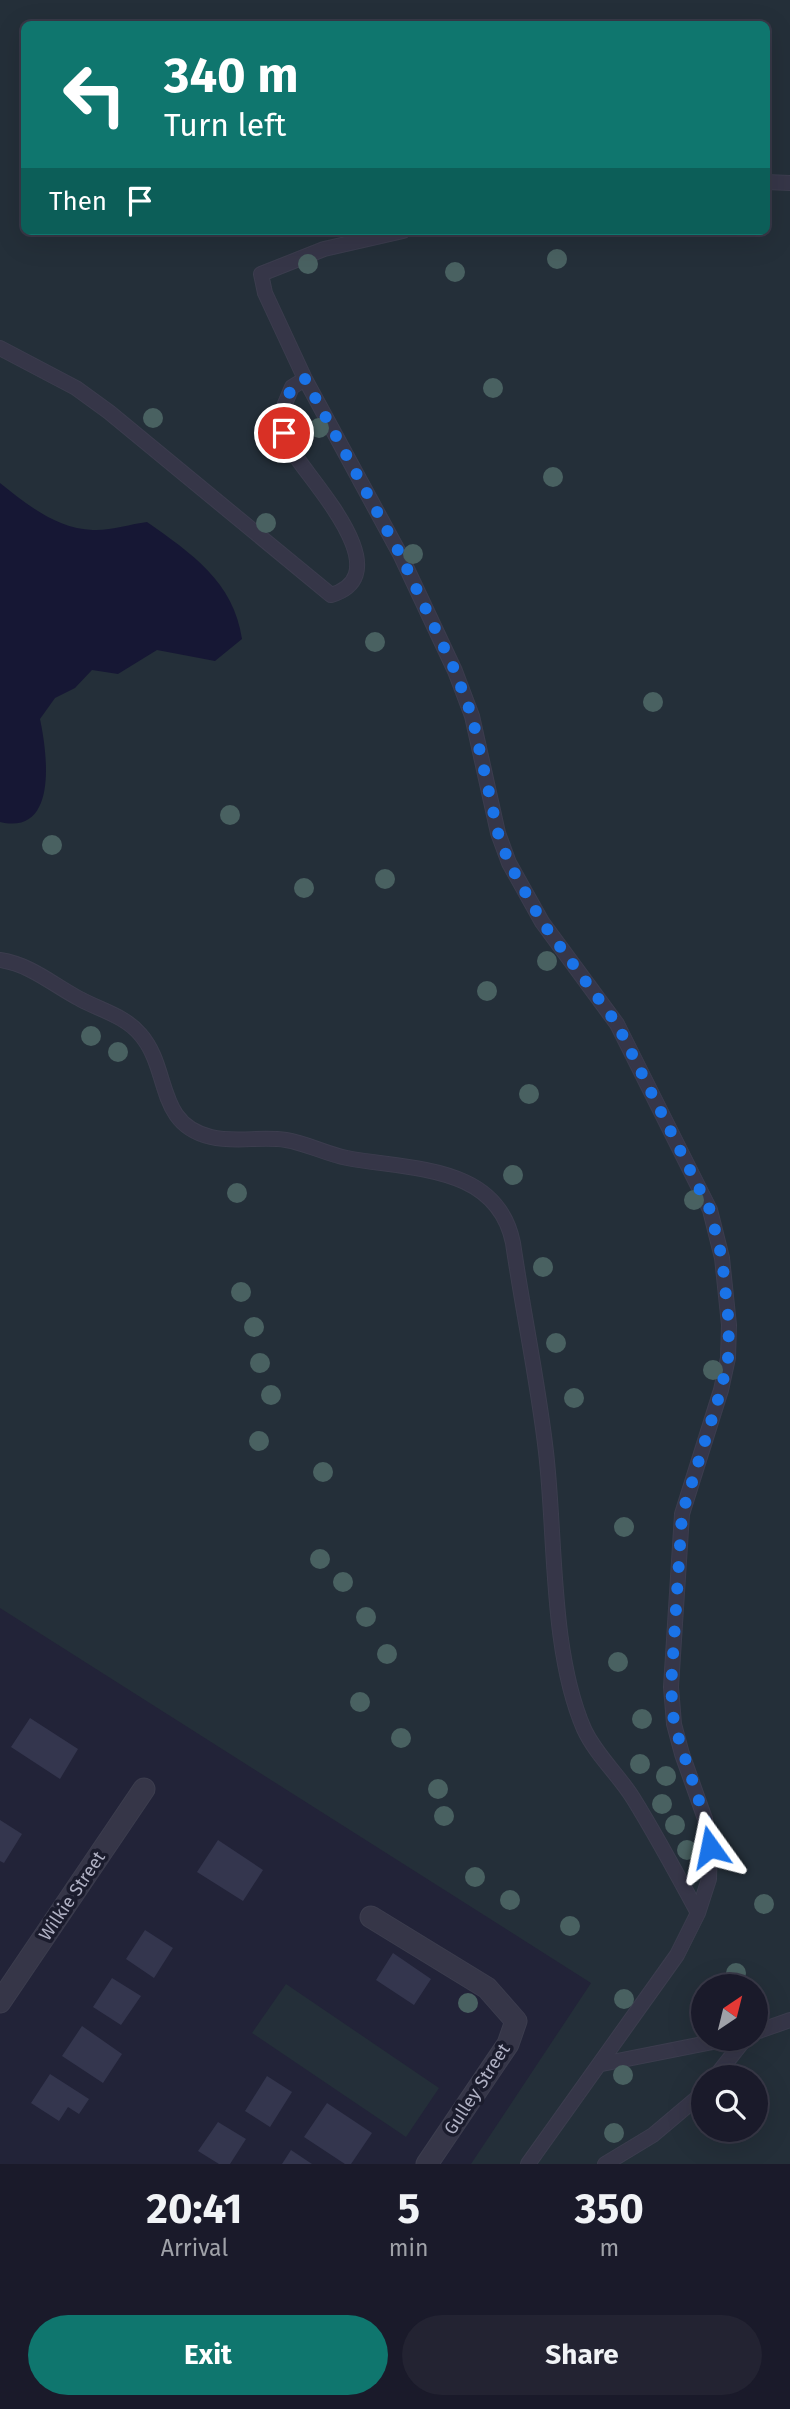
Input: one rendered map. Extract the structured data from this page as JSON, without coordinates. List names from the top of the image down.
{
  "streets": {
    "street": ["Wilkie Street", "Gulley Street"]
  },
  "north": "top right",
  "page": {
    "turn": ["340 m", "Turn left"],
    "then": "Then",
    "eta": [
      "20:41",
      "Arrival",
      "5",
      "min",
      "350",
      "m"
    ],
    "buttons": ["Exit", "Share"]
  }
}
